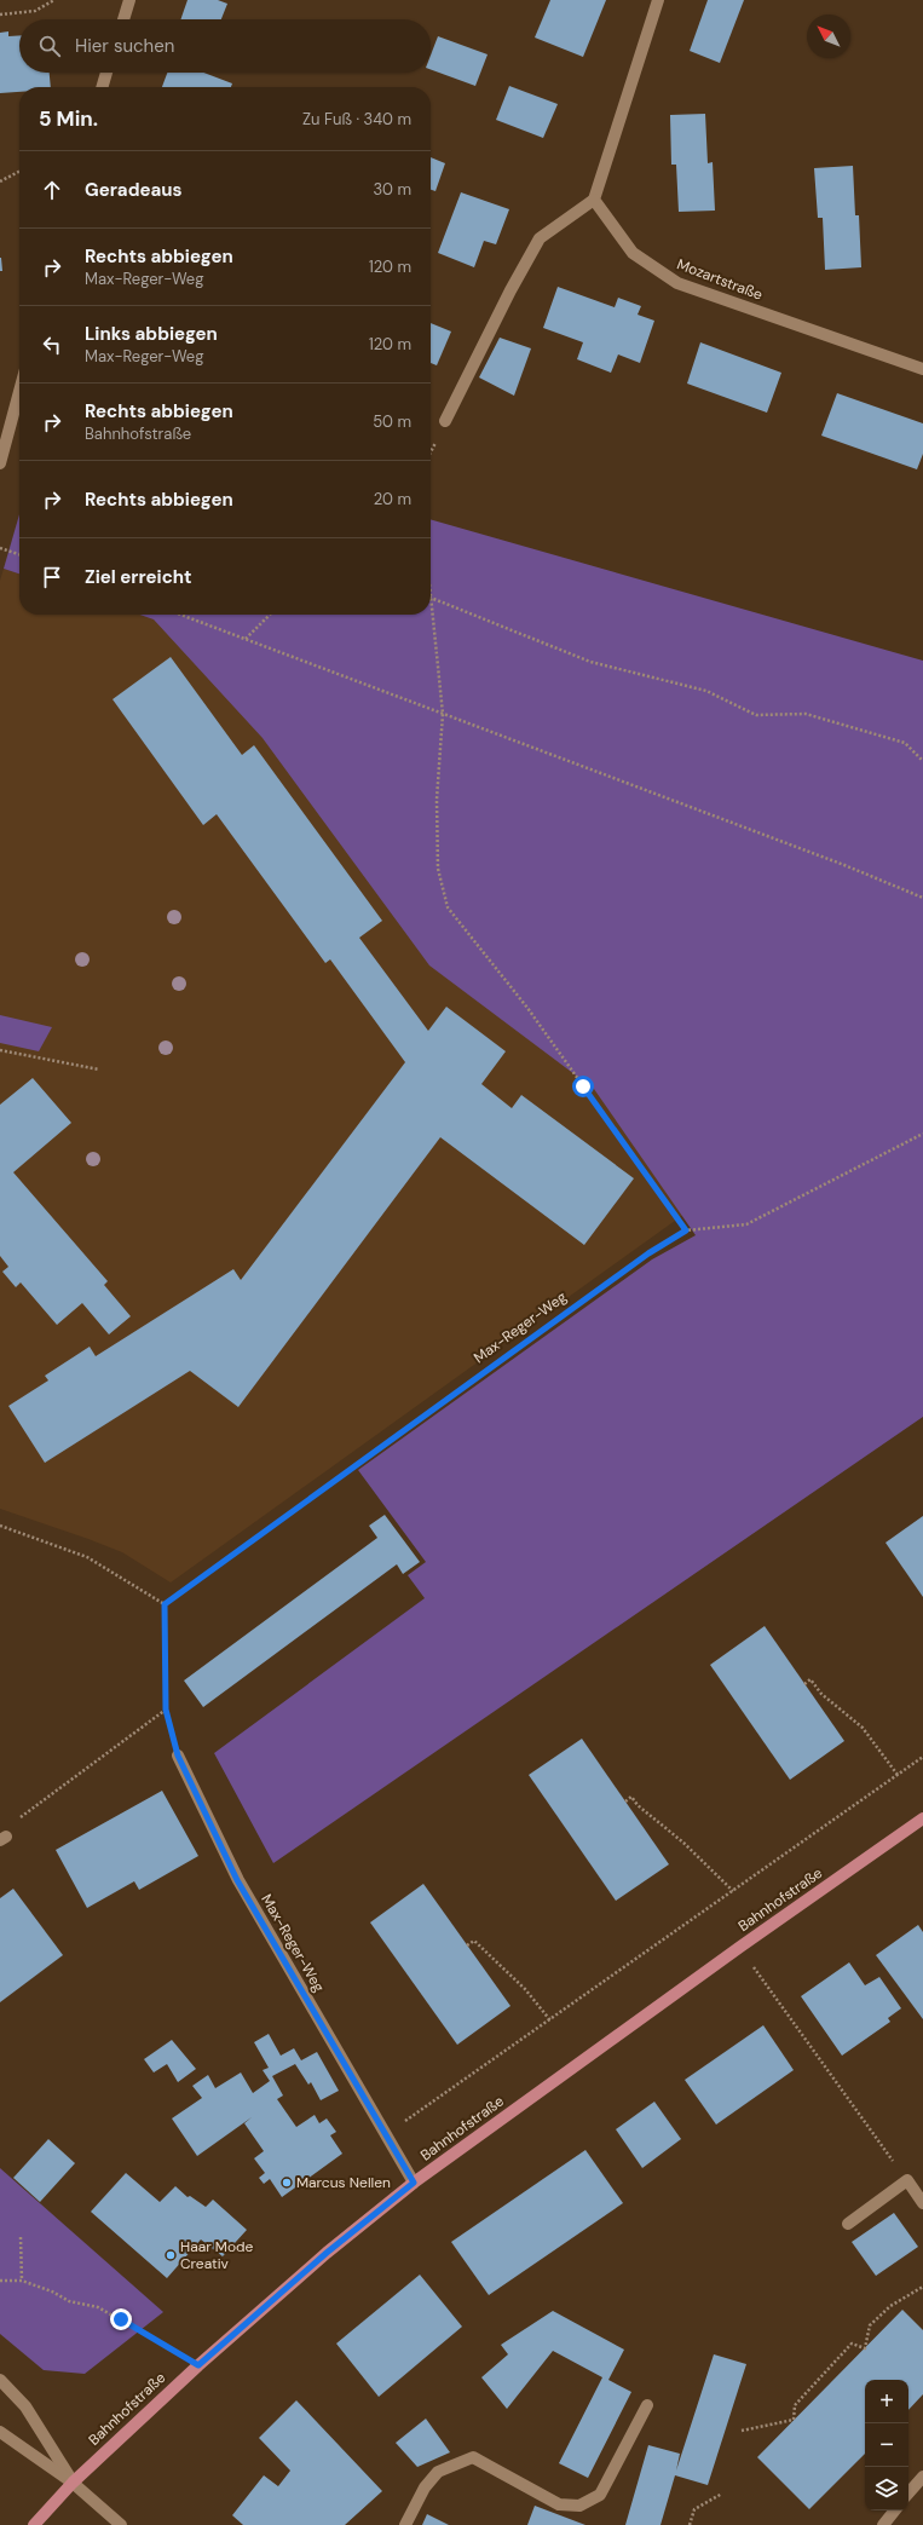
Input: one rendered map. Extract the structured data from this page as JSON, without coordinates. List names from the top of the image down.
{
  "streets": {
    "main road": ["Bahnhofstraße"],
    "street": ["Mozartstraße", "Max-Reger-Weg"]
  },
  "crossings": [
    ["Max-Reger-Weg", "Bahnhofstraße"]
  ],
  "places": ["Marcus Nellen", "Haar Mode Creativ"],
  "north": "top left",
  "page": {
    "search": "Hier suchen",
    "heading": ["5 Min.", "Zu Fuß · 340 m"],
    "list": [
      ["Geradeaus", "30 m"],
      ["Rechts abbiegen", "Max-Reger-Weg", "120 m"],
      ["Links abbiegen", "Max-Reger-Weg", "120 m"],
      ["Rechts abbiegen", "Bahnhofstraße", "50 m"],
      ["Rechts abbiegen", "20 m"],
      "Ziel erreicht"
    ],
    "map_buttons": ["+", "−"]
  }
}
